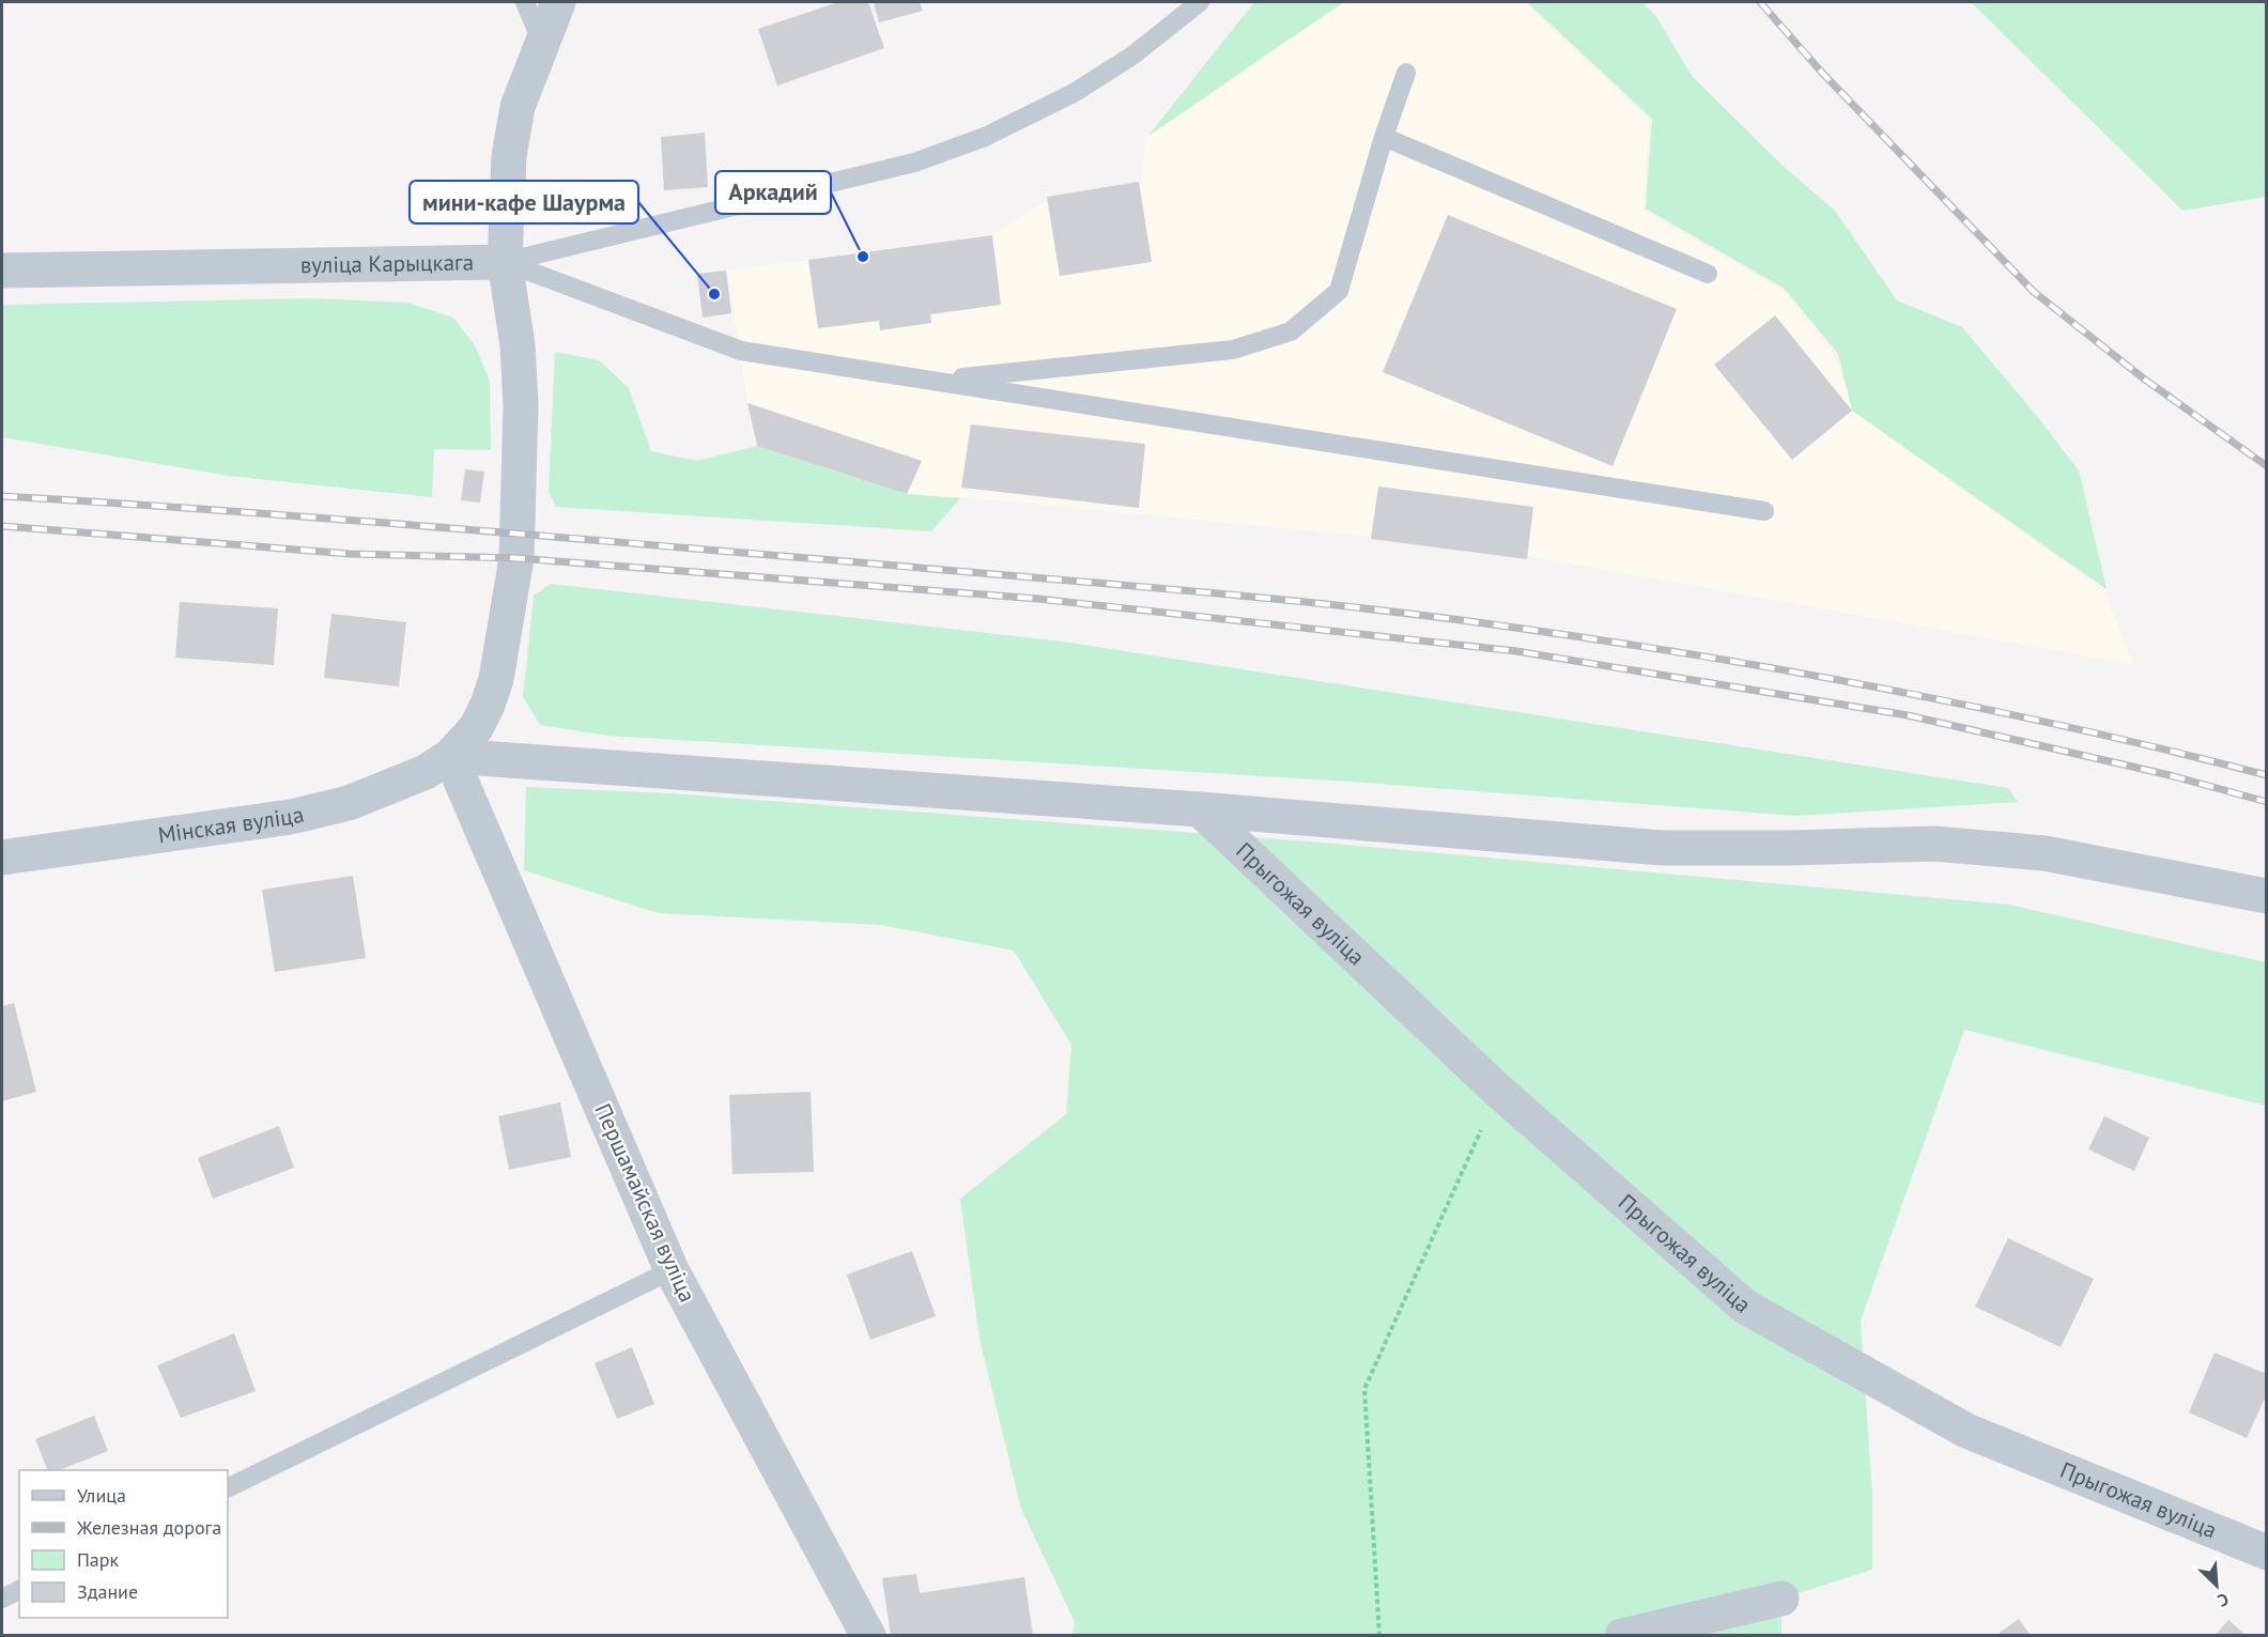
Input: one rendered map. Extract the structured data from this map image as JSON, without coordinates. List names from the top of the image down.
{
  "streets": {
    "street": [
      "вуліца Карыцкага",
      "Мінская вуліца",
      "Прыгожая вуліца",
      "Першамайская вуліца"
    ]
  },
  "crossings": [
    ["вуліца Карыцкага", "Мінская вуліца"],
    ["Мінская вуліца", "Першамайская вуліца"]
  ],
  "places": ["Аркадий", "мини-кафе Шаурма"],
  "legend": [
    "Улица",
    "Железная дорога",
    "Парк",
    "Здание"
  ],
  "north": "bottom right"
}
